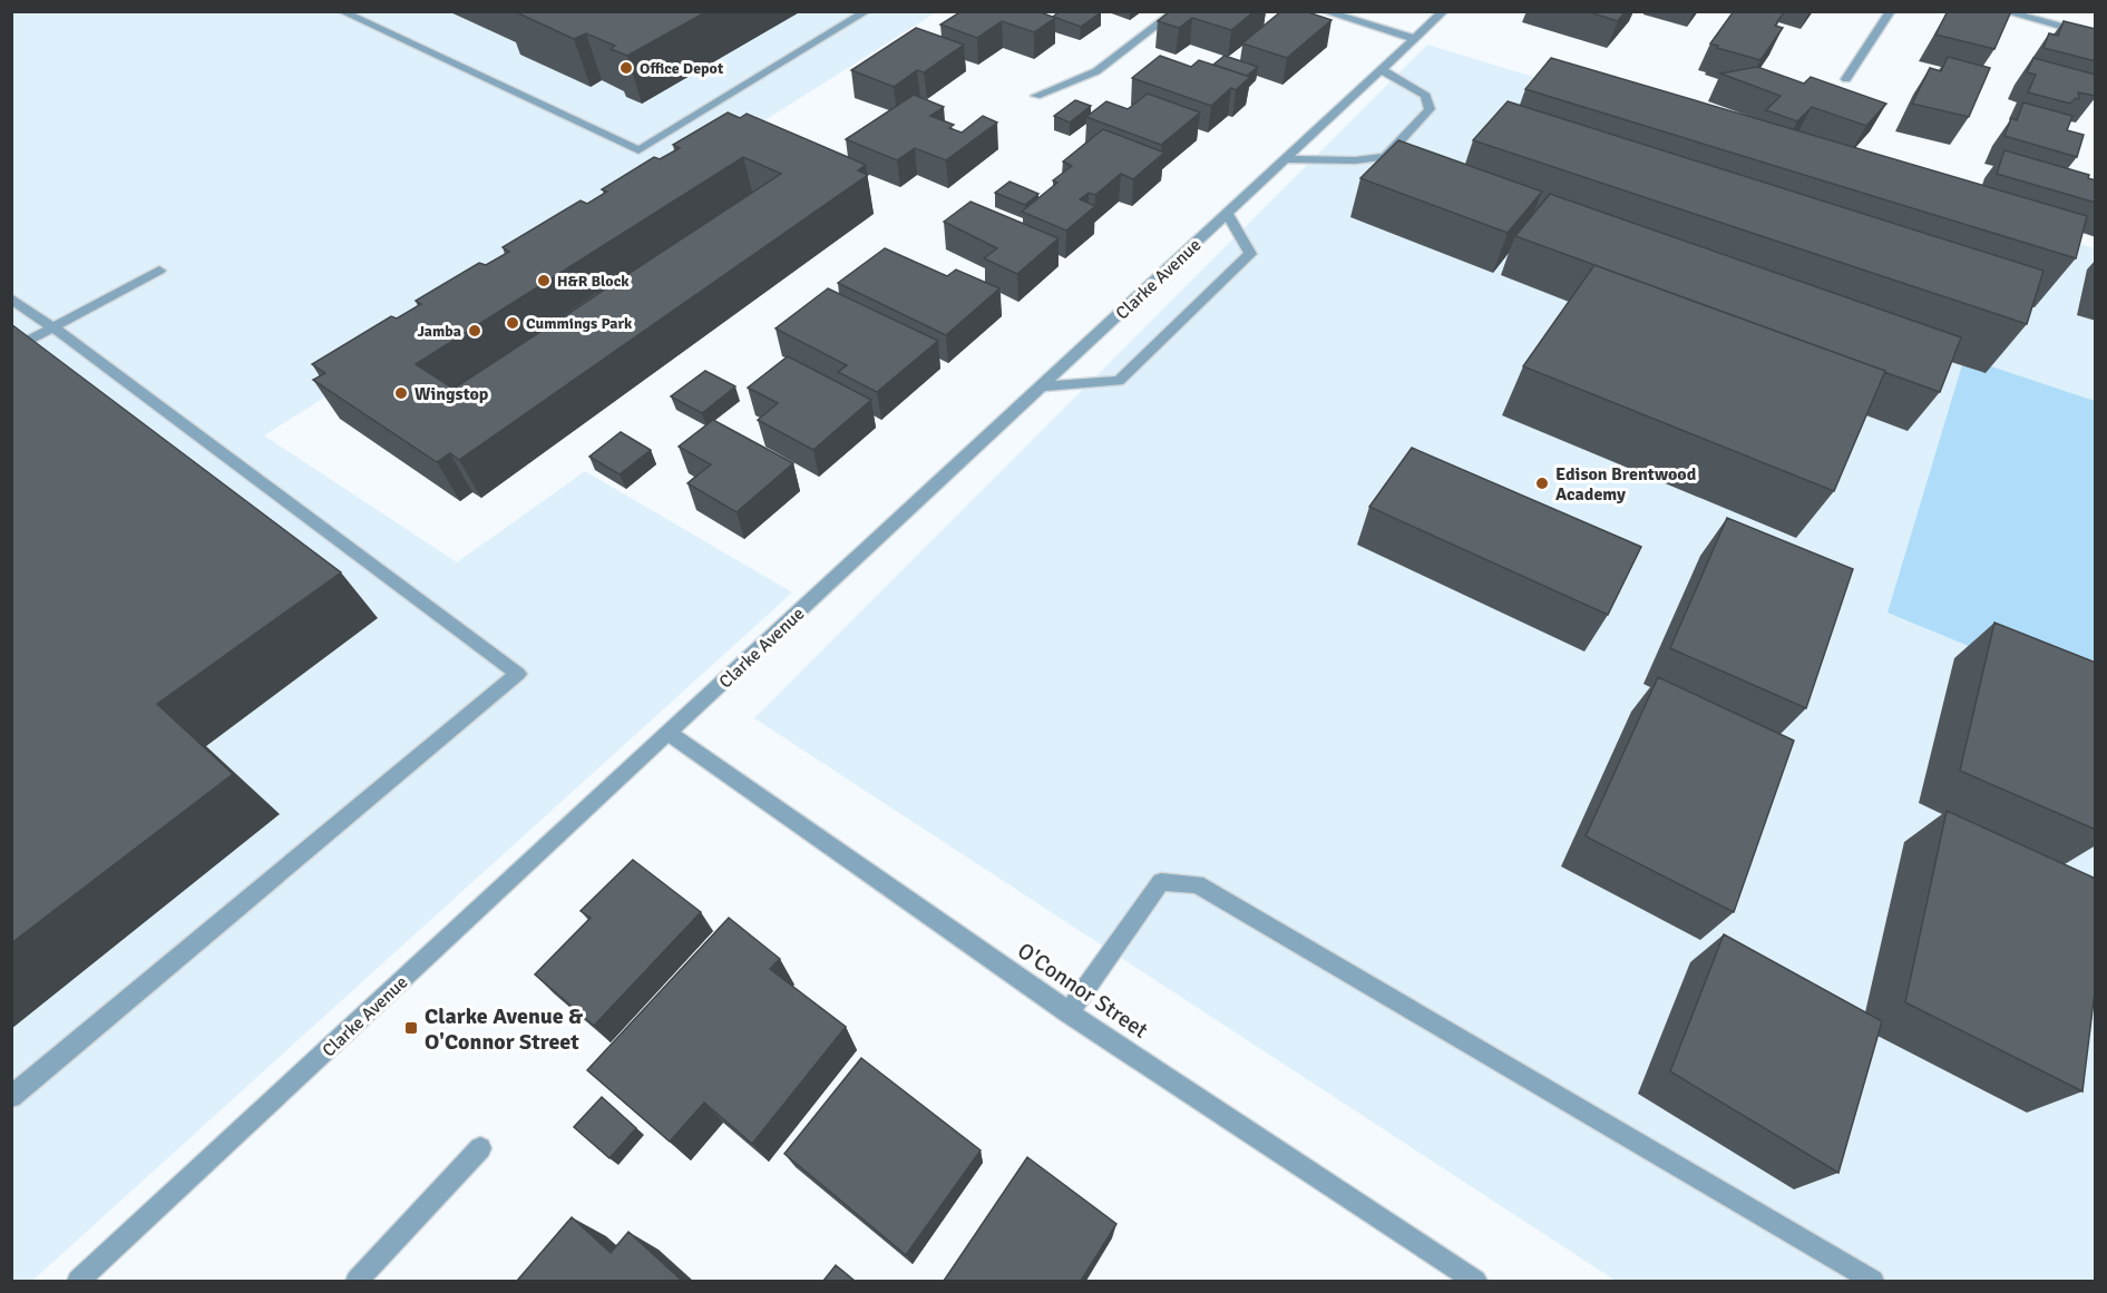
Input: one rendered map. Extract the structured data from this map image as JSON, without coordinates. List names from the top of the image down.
{
  "streets": {
    "street": ["Clarke Avenue", "O'Connor Street"]
  },
  "crossings": [
    ["Clarke Avenue", "O'Connor Street"]
  ],
  "places": {
    "other": [
      "Office Depot",
      "H&R Block",
      "Cummings Park",
      "Jamba",
      "Wingstop",
      "Edison Brentwood Academy"
    ],
    "transit": ["Clarke Avenue & O'Connor Street"]
  }
}
